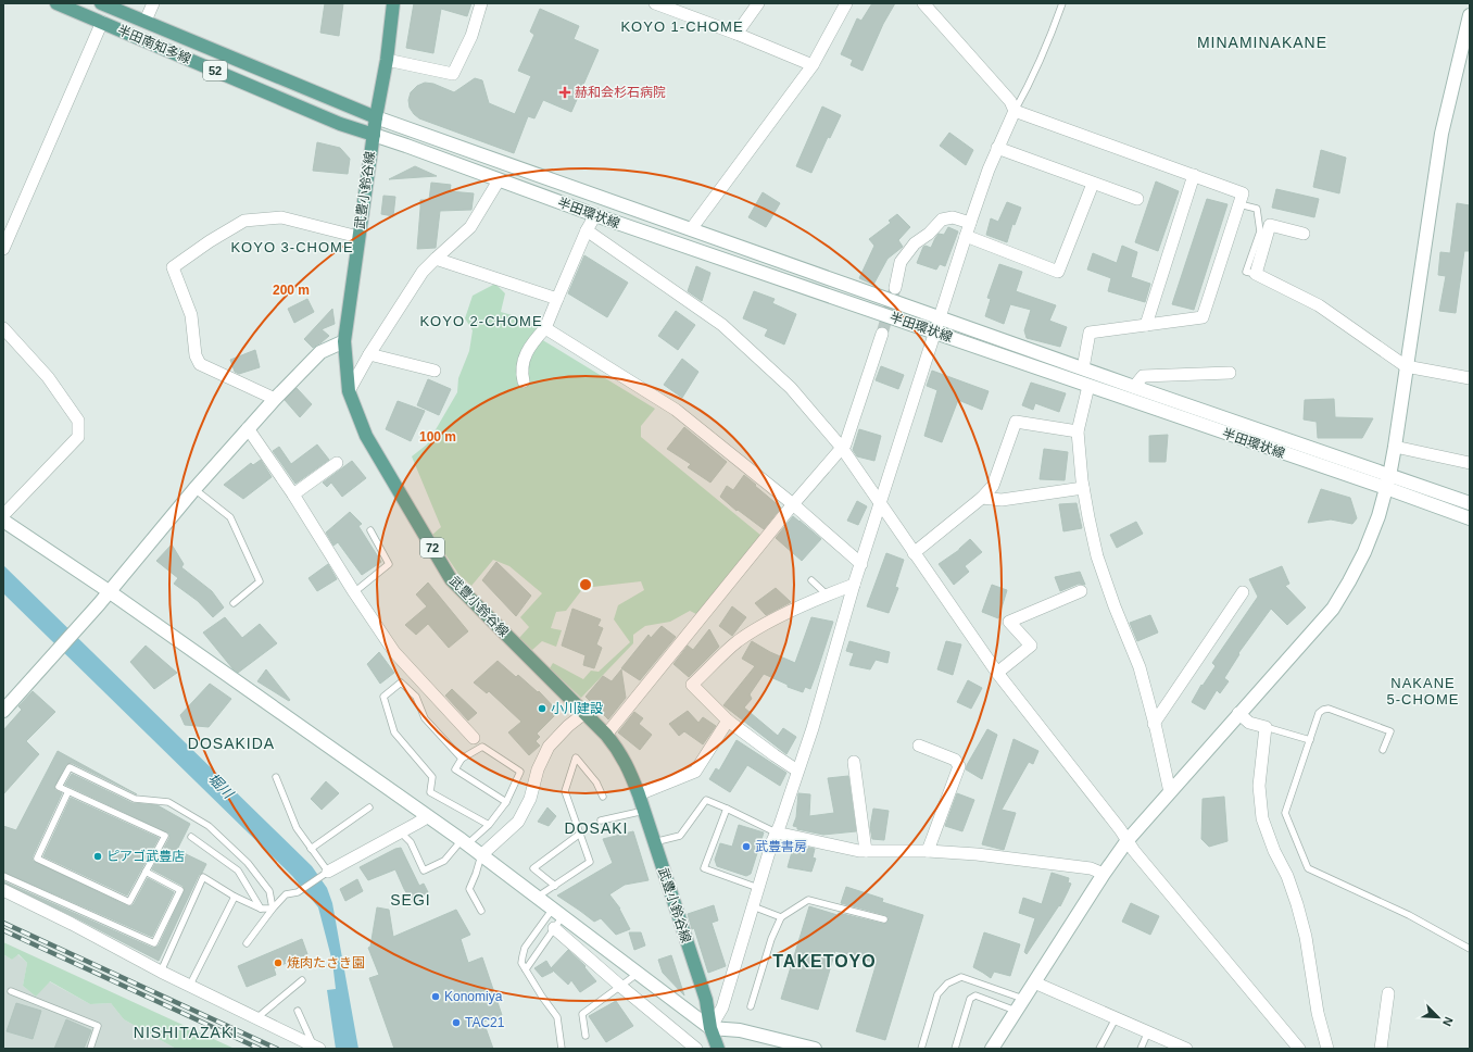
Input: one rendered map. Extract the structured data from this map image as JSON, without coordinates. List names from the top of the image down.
{
  "streets": {
    "main road": [
      "半田南知多線",
      "52",
      "武豊小鈴谷線",
      "72"
    ],
    "street": ["半田環状線"]
  },
  "crossings": [
    ["半田南知多線", "武豊小鈴谷線"],
    ["半田南知多線", "半田環状線"],
    ["武豊小鈴谷線", "半田環状線"]
  ],
  "districts": [
    "KOYO 1-CHOME",
    "MINAMINAKANE",
    "KOYO 3-CHOME",
    "KOYO 2-CHOME",
    "NAKANE 5-CHOME",
    "DOSAKIDA",
    "DOSAKI",
    "SEGI",
    "TAKETOYO",
    "NISHITAZAKI"
  ],
  "water": ["堀川"],
  "places": {
    "health": ["赫和会杉石病院"],
    "other": [
      "小川建設",
      "武豊書房",
      "ピアゴ武豊店",
      "焼肉たさき園",
      "Konomiya",
      "TAC21"
    ]
  },
  "north": "bottom right",
  "rings": ["200 m", "100 m"]
}
